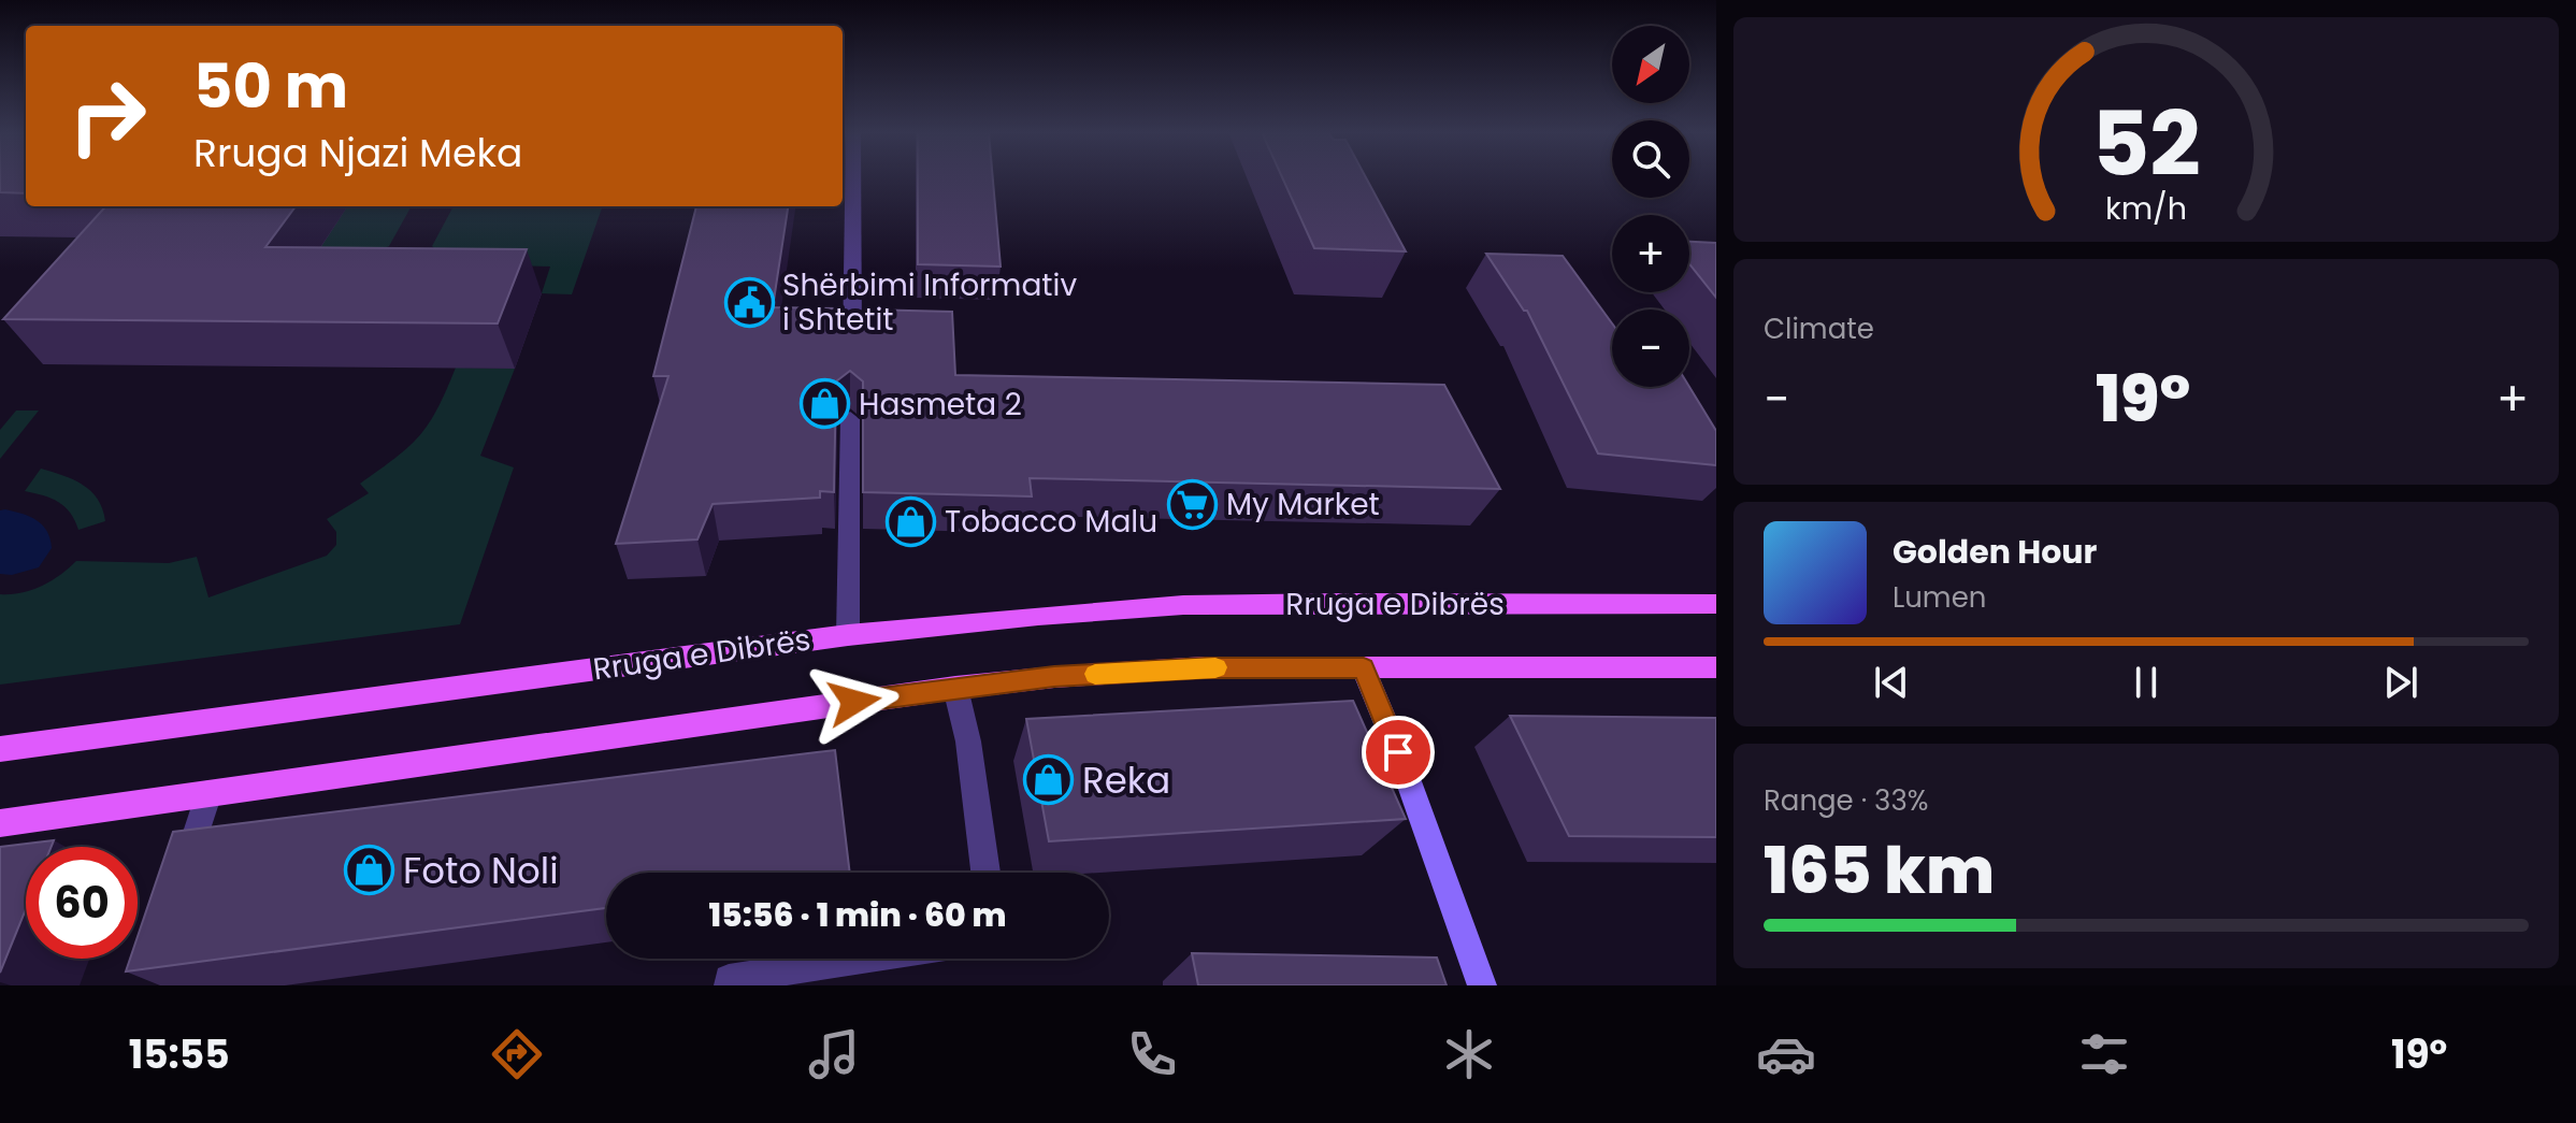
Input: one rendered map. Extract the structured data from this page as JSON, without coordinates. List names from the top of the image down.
{
  "streets": {
    "main road": ["Rruga e Dibrës"]
  },
  "places": {
    "public building": ["Shërbimi Informativ i Shtetit"],
    "shop": [
      "Hasmeta 2",
      "Tobacco Malu",
      "Reka",
      "Foto Noli"
    ],
    "supermarket": ["My Market"]
  },
  "north": "bottom left",
  "page": {
    "map_buttons": ["+", "−"],
    "turn": ["50 m", "Rruga Njazi Meka"],
    "tile": [
      "Climate",
      ["Range · 33%", "165 km"]
    ],
    "heat": ["−", "19°", "+"],
    "song": ["Golden Hour", "Lumen"],
    "limit": "60",
    "trip": "15:56 · 1 min · 60 m",
    "tabs": ["15:55", "19°"],
    "gauge": ["52", "km/h"]
  }
}
